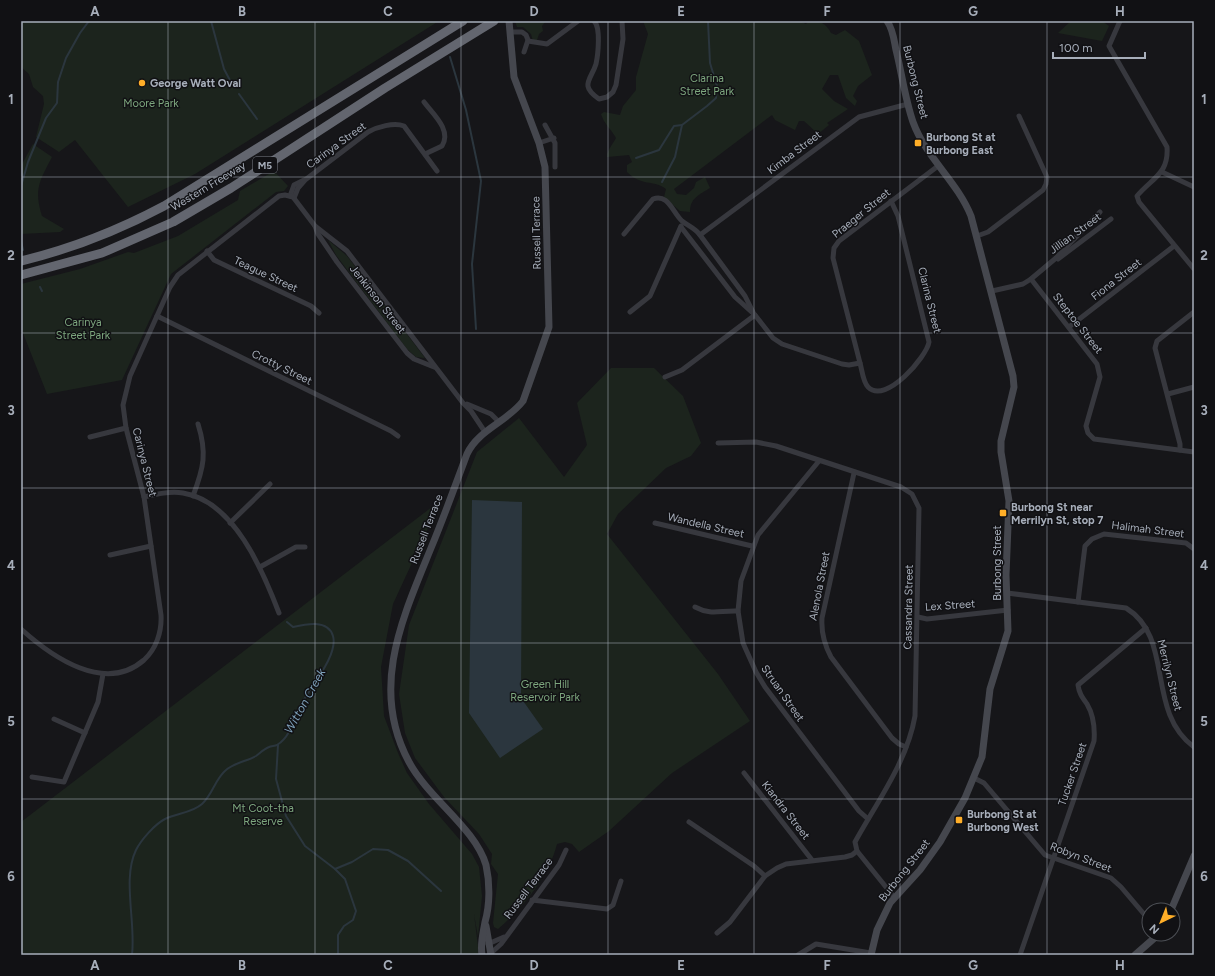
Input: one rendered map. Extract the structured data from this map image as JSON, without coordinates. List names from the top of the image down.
{
  "streets": {
    "highway": ["M5", "Western Freeway"],
    "main road": ["Burbong Street", "Russell Terrace"],
    "street": [
      "Carinya Street",
      "Kimba Street",
      "Praeger Street",
      "Jillian Street",
      "Teague Street",
      "Fiona Street",
      "Jenkinson Street",
      "Clarina Street",
      "Steptoe Street",
      "Crotty Street",
      "Wandella Street",
      "Halimah Street",
      "Alenola Street",
      "Lex Street",
      "Cassandra Street",
      "Merrilyn Street",
      "Struan Street",
      "Tucker Street",
      "Kiandra Street",
      "Robyn Street"
    ]
  },
  "crossings": [
    ["Burbong Street", "Kimba Street"],
    ["Burbong Street", "Praeger Street"],
    ["Burbong Street", "Lex Street"],
    ["Burbong Street", "Merrilyn Street"],
    ["Burbong Street", "Robyn Street"],
    ["Carinya Street", "Teague Street"],
    ["Carinya Street", "Jenkinson Street"],
    ["Carinya Street", "Crotty Street"],
    ["Praeger Street", "Clarina Street"],
    ["Russell Terrace", "Jenkinson Street"],
    ["Jillian Street", "Steptoe Street"],
    ["Fiona Street", "Steptoe Street"],
    ["Wandella Street", "Struan Street"],
    ["Halimah Street", "Merrilyn Street"],
    ["Alenola Street", "Cassandra Street"],
    ["Lex Street", "Cassandra Street"],
    ["Cassandra Street", "Struan Street"],
    ["Merrilyn Street", "Tucker Street"],
    ["Tucker Street", "Robyn Street"]
  ],
  "water": ["Witton Creek"],
  "parks": [
    "Clarina Street Park",
    "Moore Park",
    "Carinya Street Park",
    "Green Hill Reservoir Park",
    "Mt Coot-tha Reserve"
  ],
  "places": {
    "other": ["George Watt Oval"],
    "transit": ["Burbong St at Burbong East", "Burbong St near Merrilyn St, stop 7", "Burbong St at Burbong West"]
  },
  "scale_bar": "100 m",
  "north": "bottom left",
  "grid": {
    "columns": [
      "A",
      "B",
      "C",
      "D",
      "E",
      "F",
      "G",
      "H"
    ],
    "rows": [
      "1",
      "2",
      "3",
      "4",
      "5",
      "6"
    ]
  }
}
